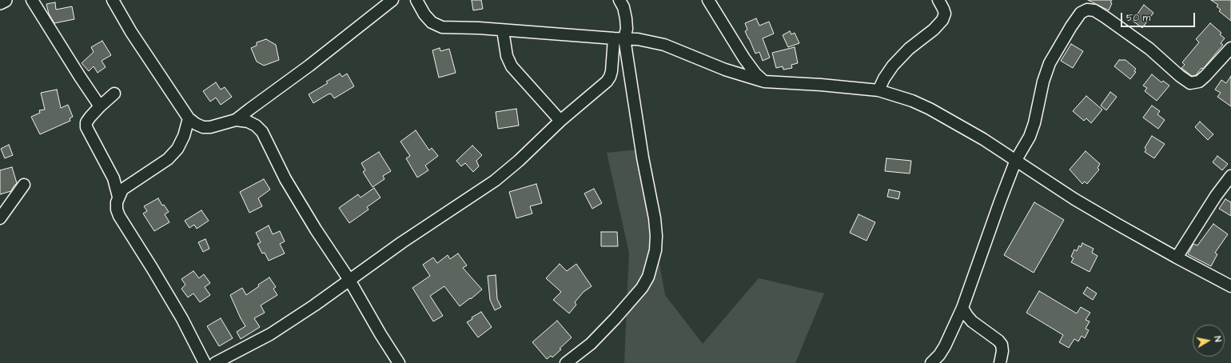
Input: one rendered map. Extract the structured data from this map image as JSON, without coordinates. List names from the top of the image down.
{
  "scale_bar": "50 m",
  "north": "right"
}
